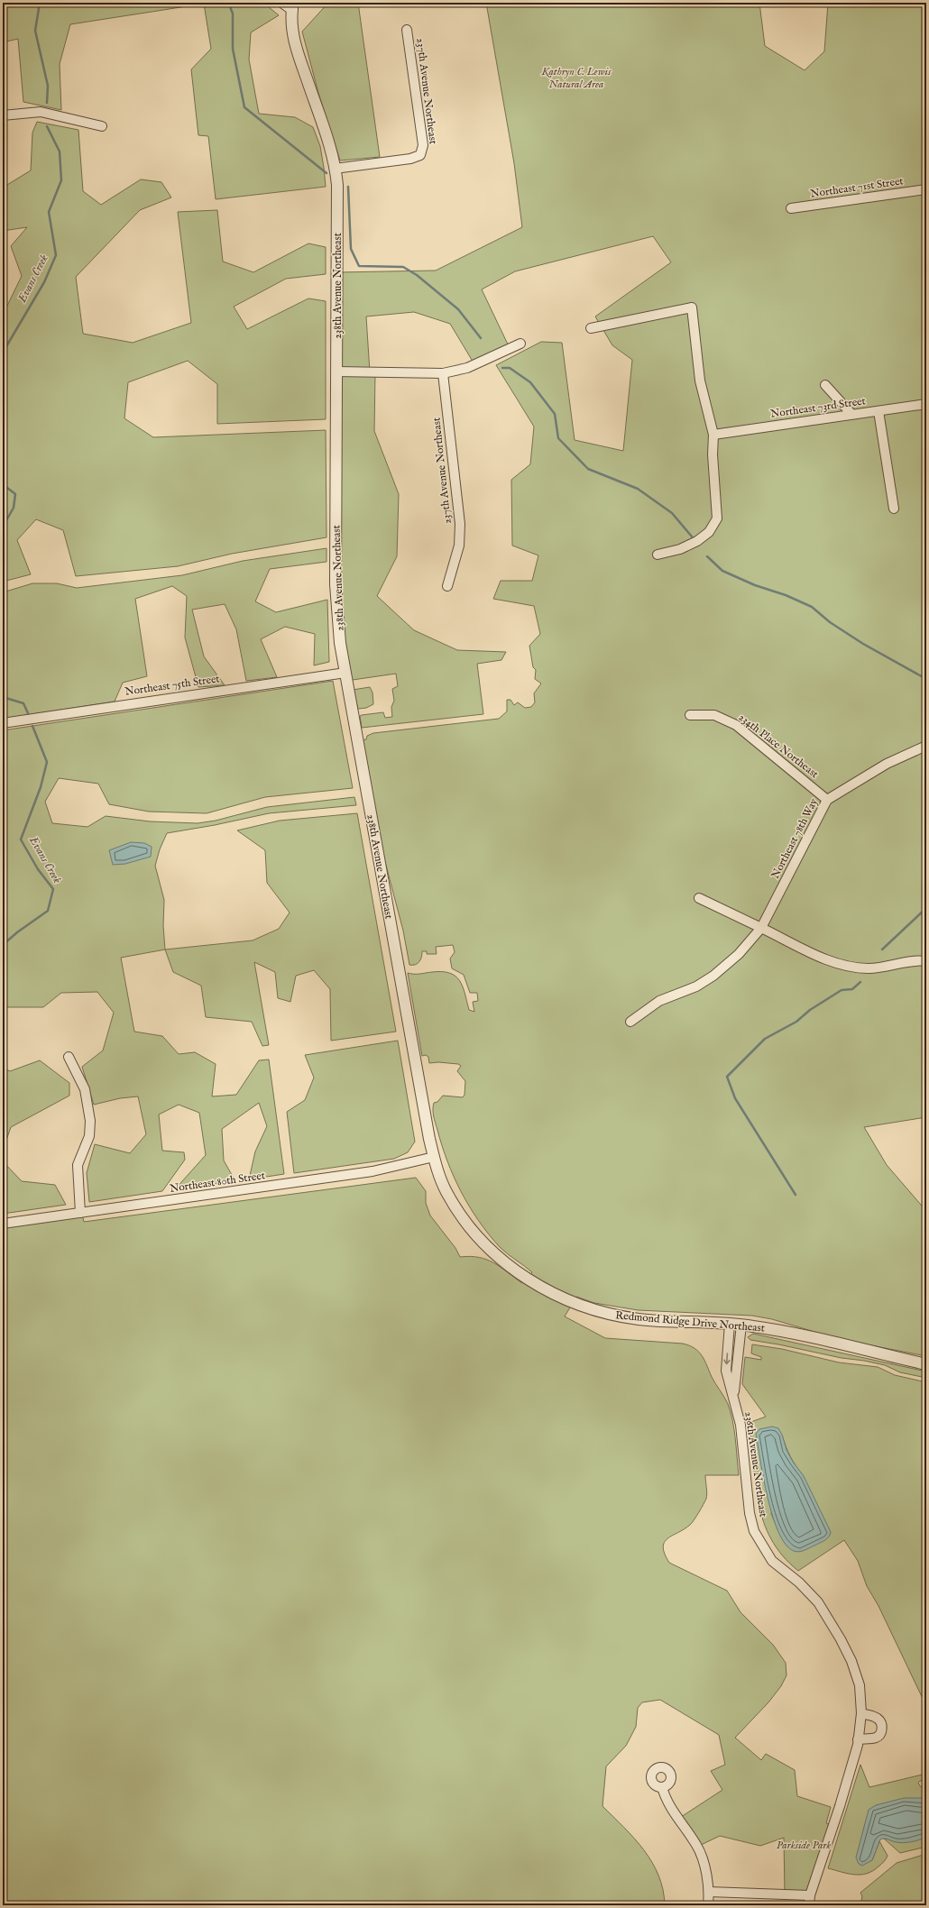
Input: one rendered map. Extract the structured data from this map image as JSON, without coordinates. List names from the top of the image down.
{
  "streets": {
    "street": [
      "237th Avenue Northeast",
      "Northeast 71st Street",
      "238th Avenue Northeast",
      "Northeast 73rd Street",
      "Northeast 75th Street",
      "234th Place Northeast",
      "Northeast 78th Way",
      "Northeast 80th Street",
      "Redmond Ridge Drive Northeast",
      "236th Avenue Northeast"
    ]
  },
  "crossings": [
    ["237th Avenue Northeast", "238th Avenue Northeast"],
    ["238th Avenue Northeast", "Northeast 75th Street"],
    ["238th Avenue Northeast", "Northeast 80th Street"],
    ["238th Avenue Northeast", "Redmond Ridge Drive Northeast"],
    ["234th Place Northeast", "Northeast 78th Way"],
    ["Northeast 80th Street", "Redmond Ridge Drive Northeast"],
    ["Redmond Ridge Drive Northeast", "236th Avenue Northeast"]
  ],
  "water": ["Evans Creek"],
  "parks": ["Kathryn C. Lewis Natural Area", "Parkside Park"]
}
